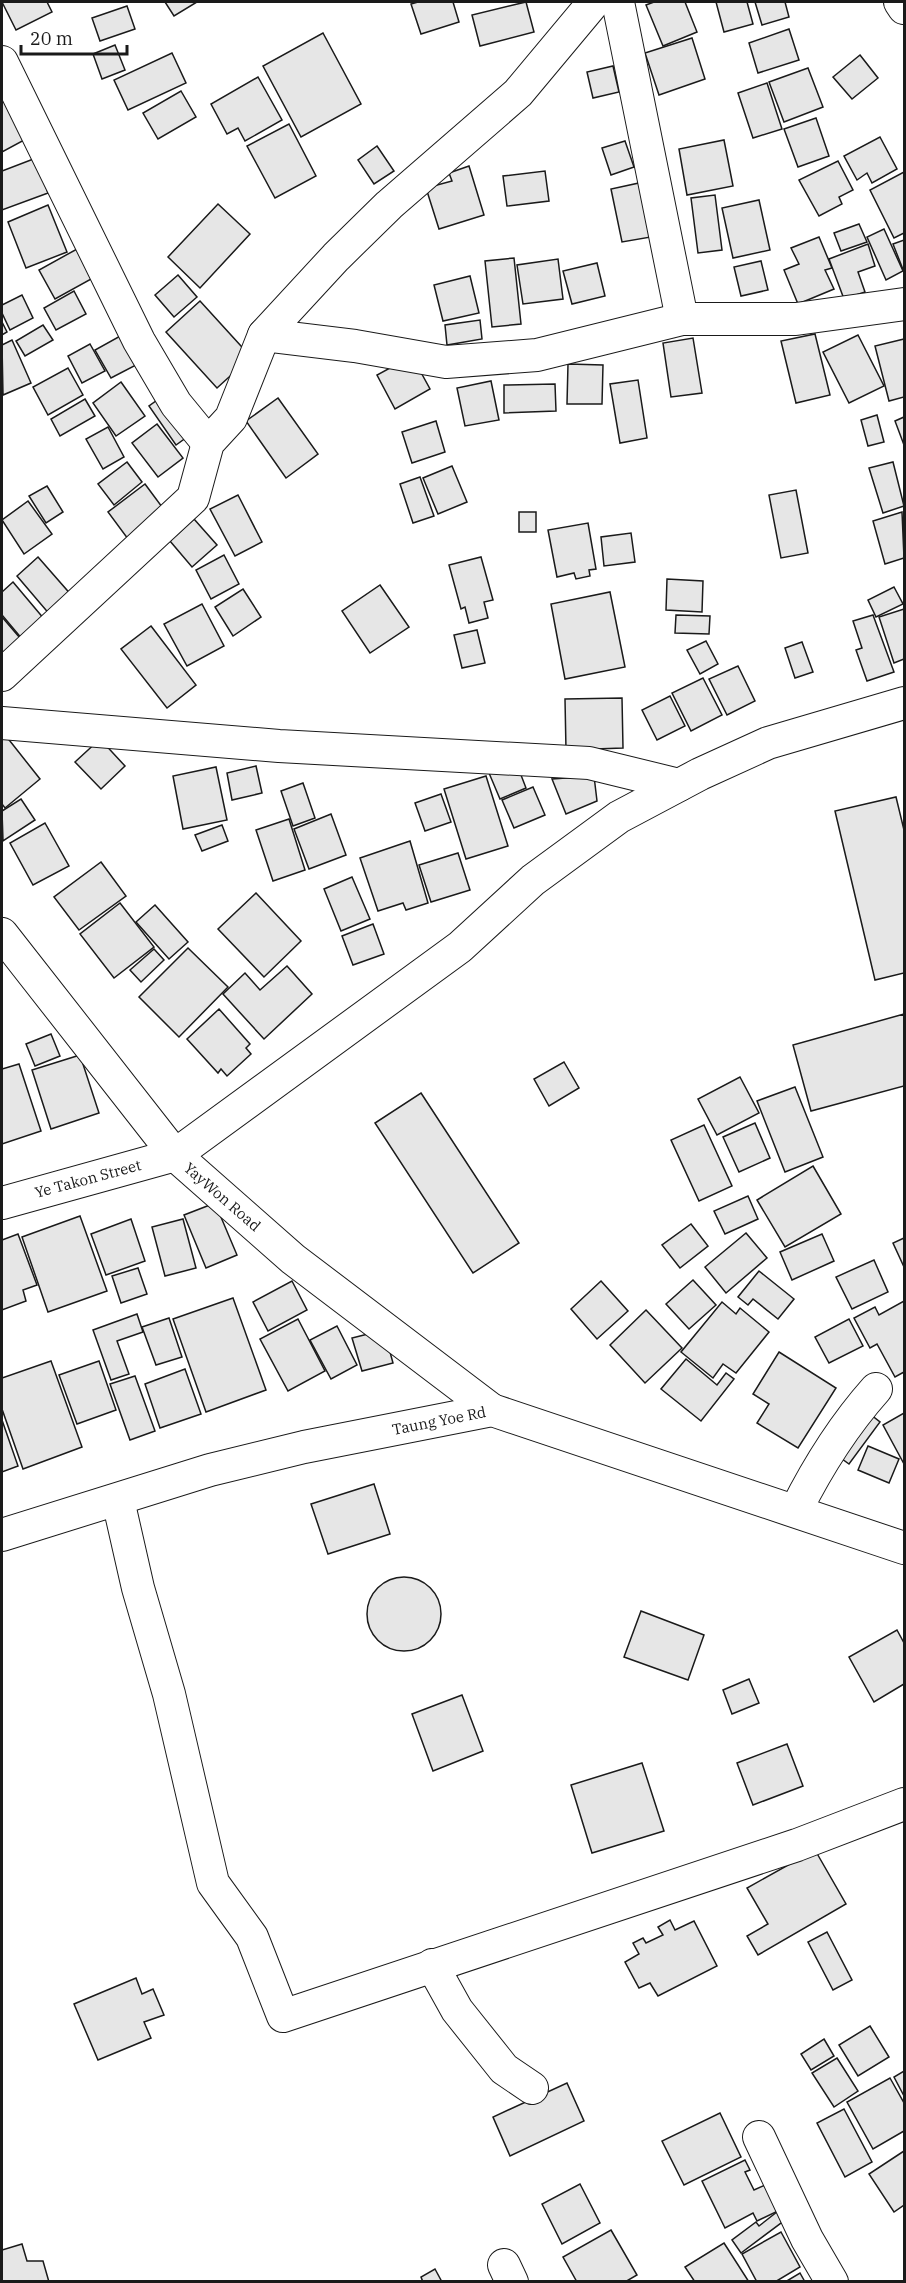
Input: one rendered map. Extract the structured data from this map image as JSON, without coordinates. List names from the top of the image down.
{
  "streets": {
    "street": ["Ye Takon Street", "YayWon Road", "Taung Yoe Rd"]
  },
  "crossings": [
    ["Ye Takon Street", "YayWon Road"],
    ["YayWon Road", "Taung Yoe Rd"]
  ],
  "scale_bar": "20 m"
}
